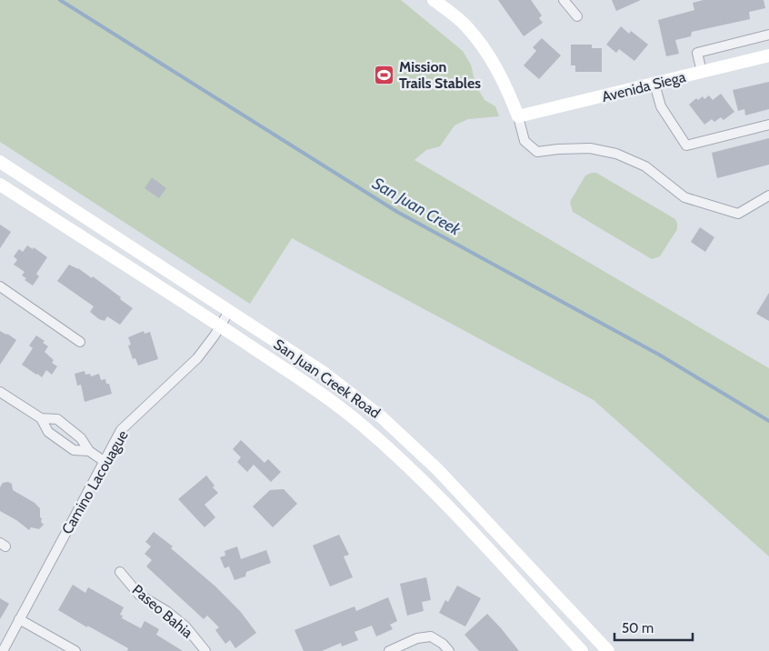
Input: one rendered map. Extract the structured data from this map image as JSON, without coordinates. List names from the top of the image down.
{
  "streets": {
    "street": [
      "Avenida Siega",
      "San Juan Creek Road",
      "Camino Lacouague",
      "Paseo Bahia"
    ]
  },
  "crossings": [
    ["San Juan Creek Road", "Camino Lacouague"]
  ],
  "water": ["San Juan Creek"],
  "places": {
    "sports": ["Mission Trails Stables"]
  },
  "scale_bar": "50 m"
}
